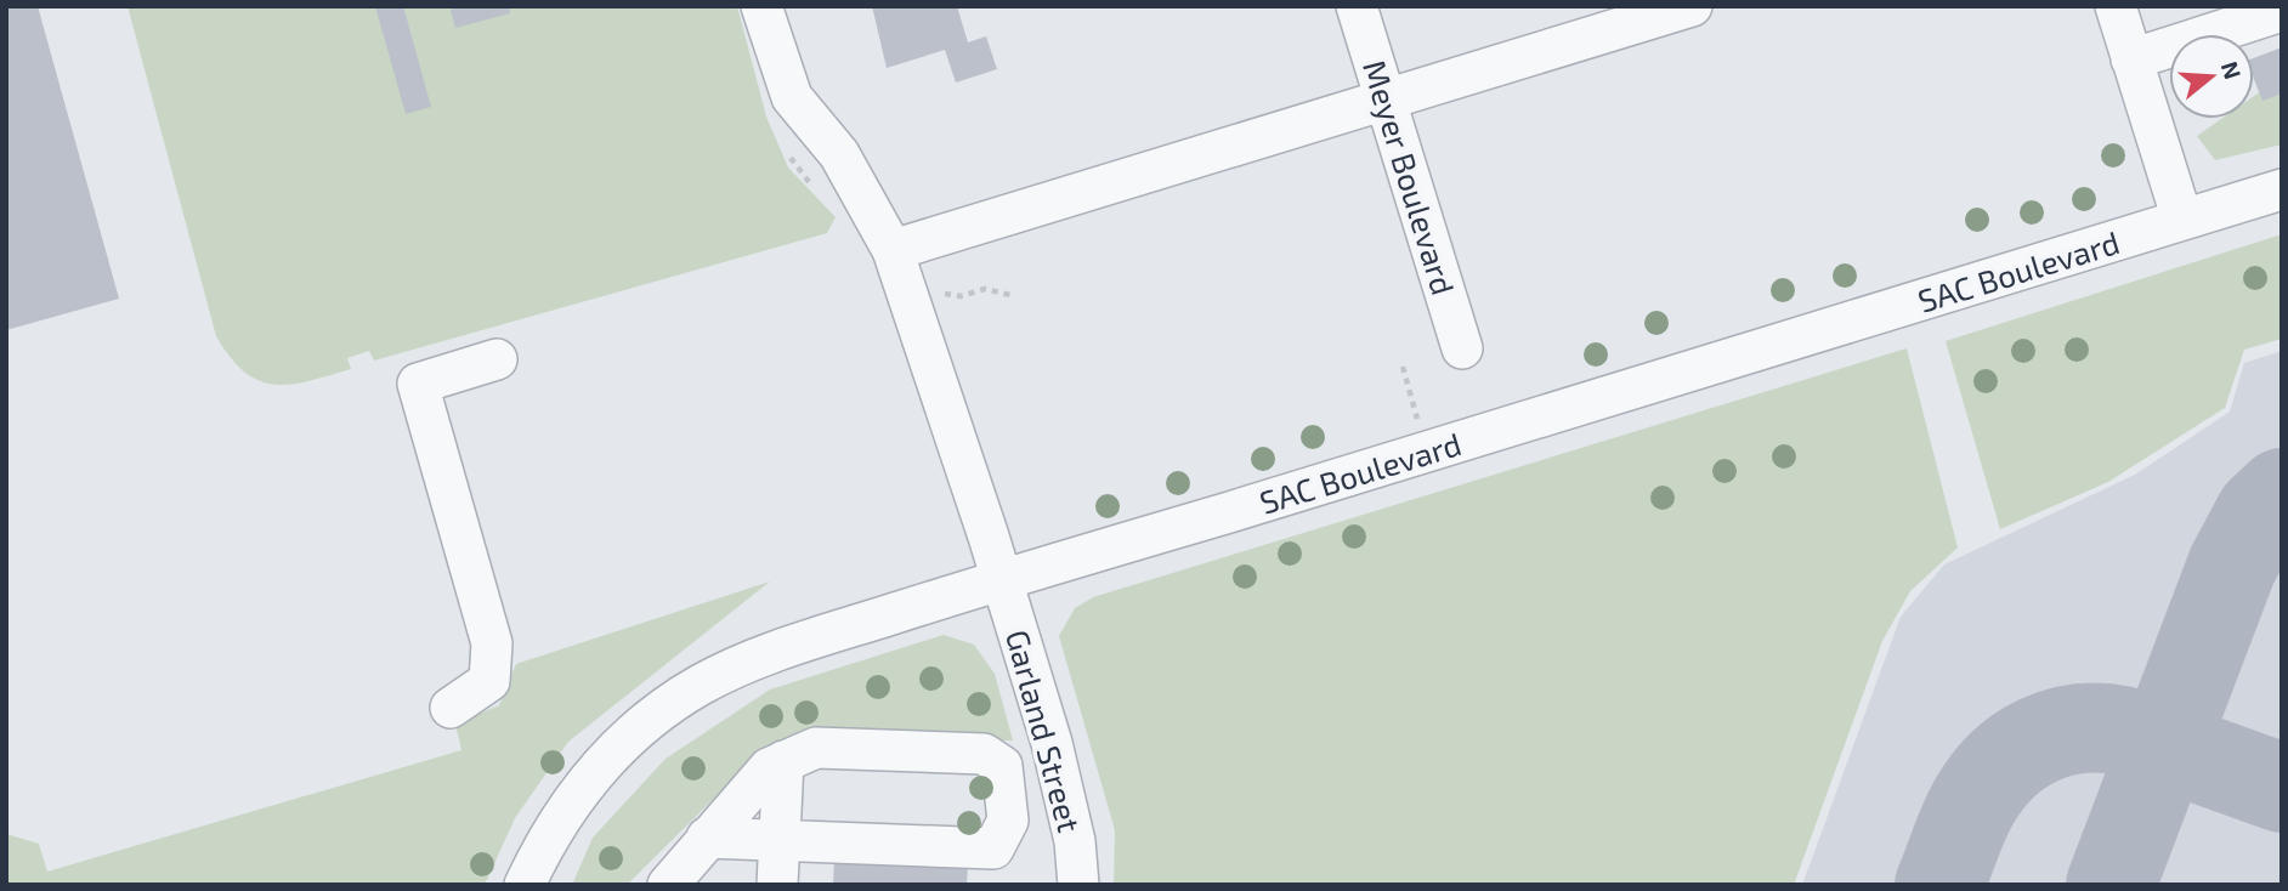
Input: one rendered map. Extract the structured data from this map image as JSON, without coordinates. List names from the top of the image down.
{
  "streets": {
    "street": ["Meyer Boulevard", "SAC Boulevard", "Garland Street"]
  },
  "crossings": [
    ["SAC Boulevard", "Garland Street"]
  ],
  "north": "right"
}
